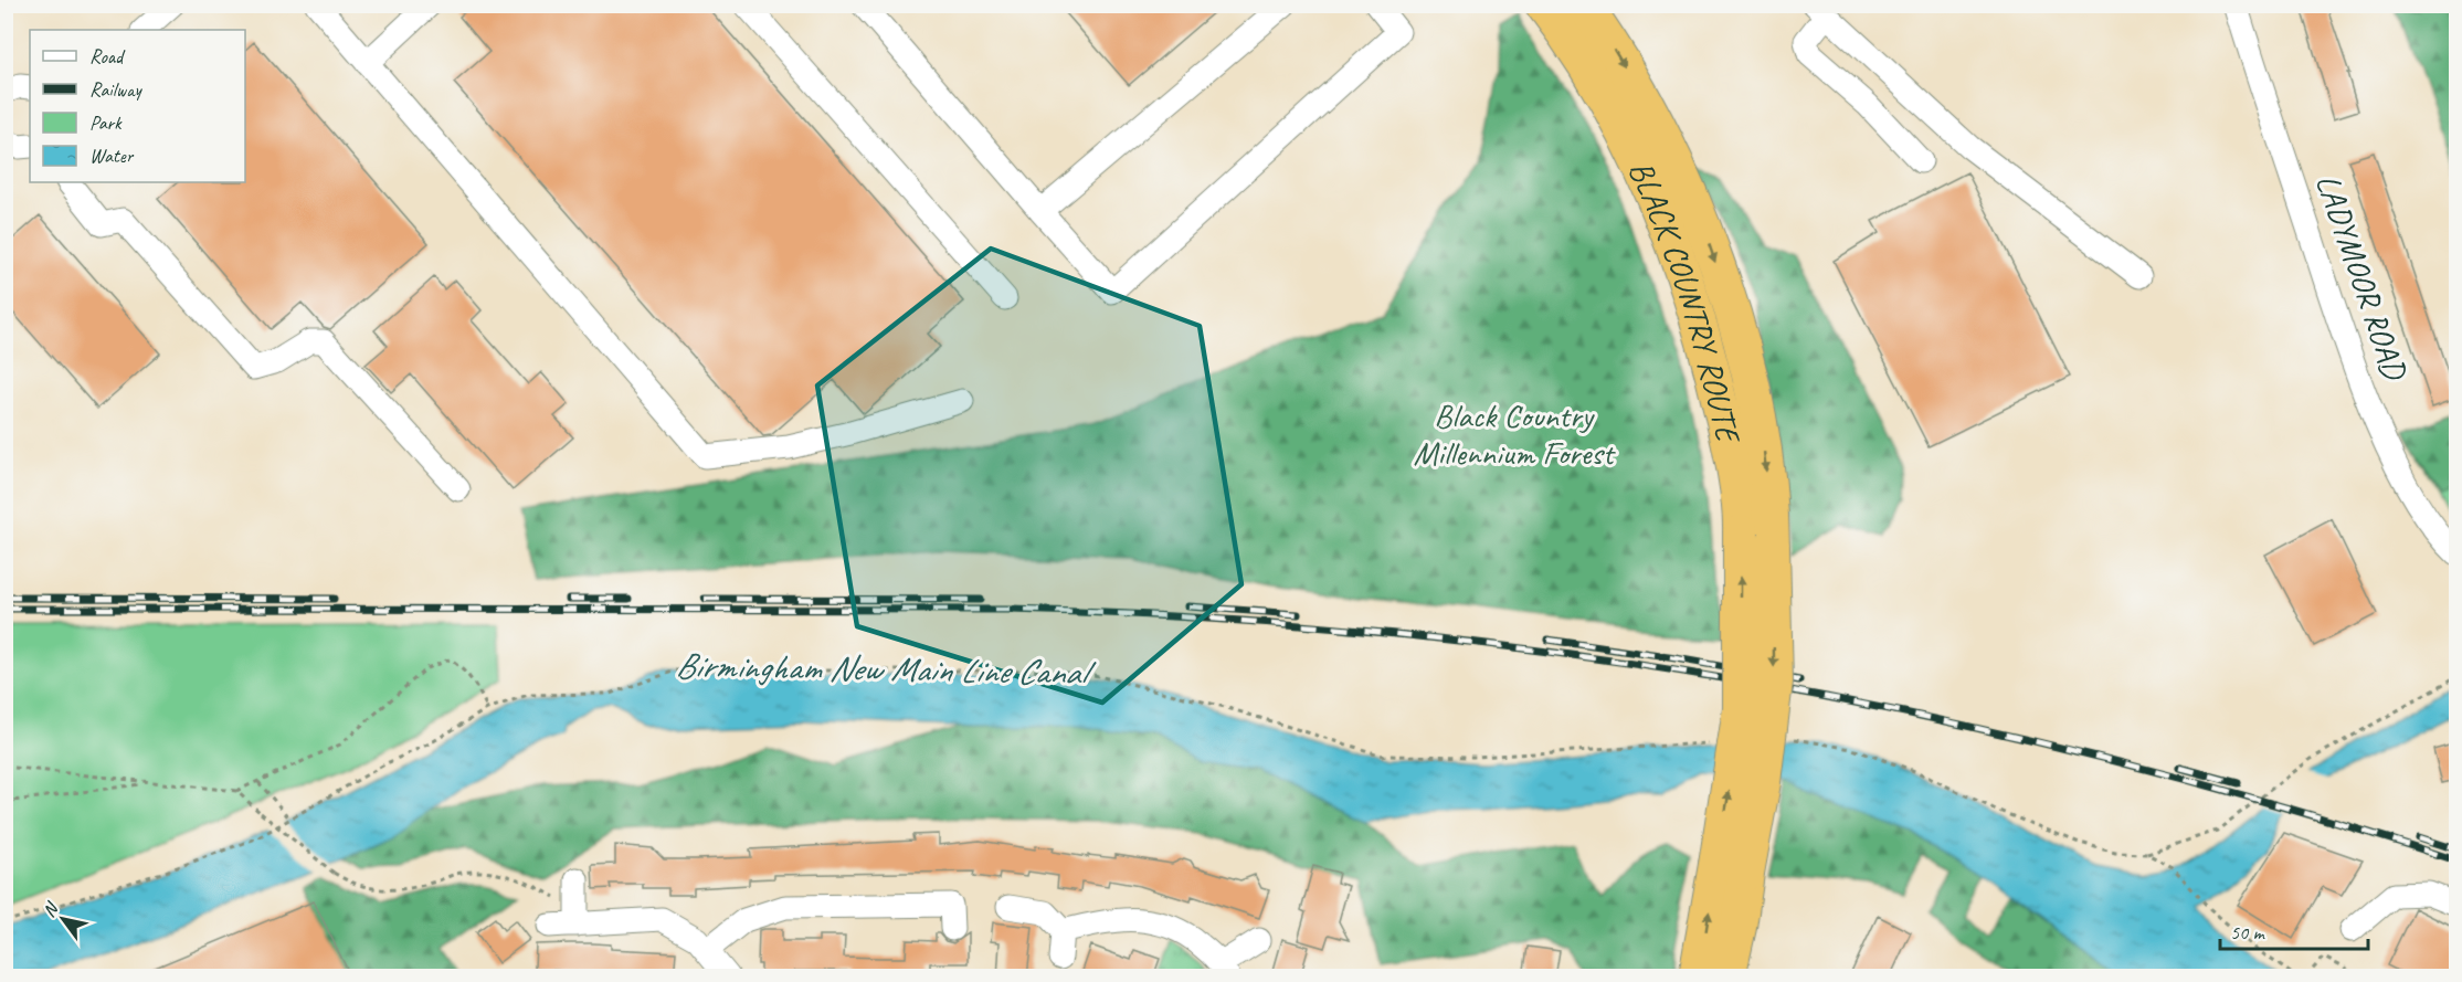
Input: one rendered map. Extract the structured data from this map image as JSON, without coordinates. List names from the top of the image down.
{
  "streets": {
    "highway": ["BLACK COUNTRY ROUTE"],
    "street": ["LADYMOOR ROAD"]
  },
  "water": ["Birmingham New Main Line Canal"],
  "parks": ["Black Country Millennium Forest"],
  "legend": [
    "Road",
    "Railway",
    "Park",
    "Water"
  ],
  "scale_bar": "50 m",
  "north": "top left"
}
